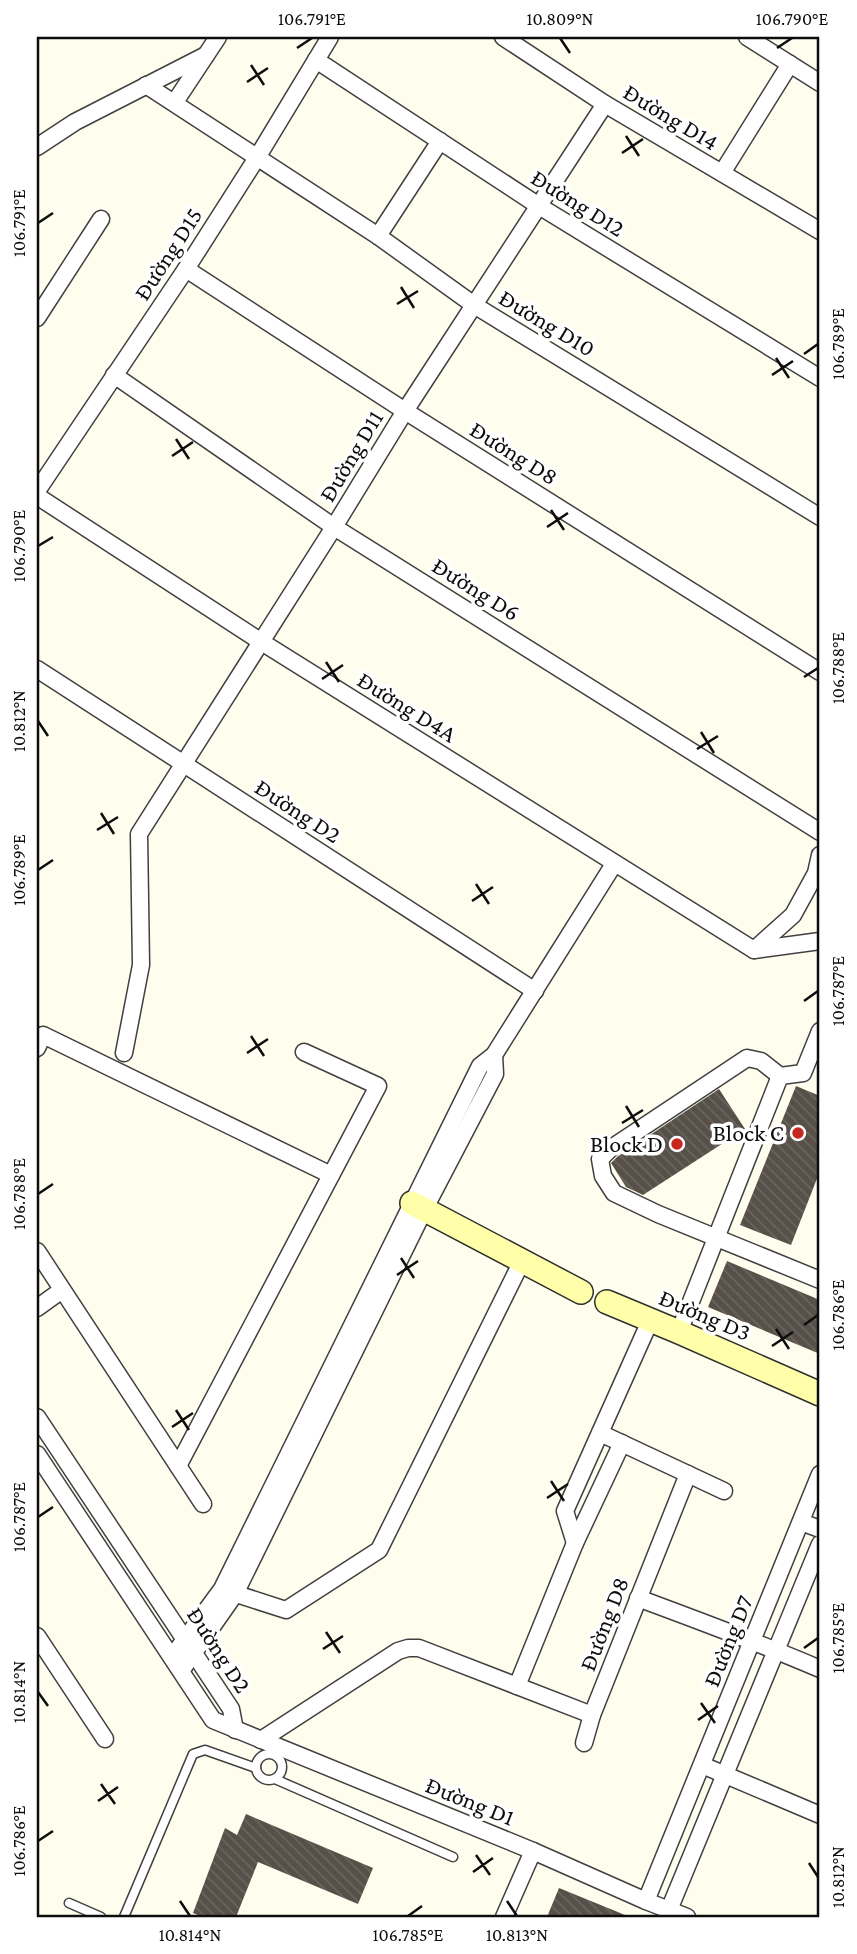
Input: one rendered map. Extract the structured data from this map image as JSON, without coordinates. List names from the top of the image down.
{
  "streets": {
    "street": [
      "Đường D14",
      "Đường D12",
      "Đường D15",
      "Đường D10",
      "Đường D8",
      "Đường D11",
      "Đường D6",
      "Đường D4A",
      "Đường D2",
      "Đường D3",
      "Đường D7",
      "Đường D1"
    ]
  },
  "crossings": [
    ["Đường D14", "Đường D11"],
    ["Đường D12", "Đường D15"],
    ["Đường D12", "Đường D11"],
    ["Đường D15", "Đường D10"],
    ["Đường D15", "Đường D8"],
    ["Đường D15", "Đường D6"],
    ["Đường D15", "Đường D4A"],
    ["Đường D10", "Đường D11"],
    ["Đường D8", "Đường D11"],
    ["Đường D11", "Đường D6"],
    ["Đường D11", "Đường D4A"],
    ["Đường D11", "Đường D2"],
    ["Đường D2", "Đường D1"],
    ["Đường D7", "Đường D1"]
  ],
  "places": ["Block C", "Block D"],
  "coordinates": [
    "106.791°E",
    "10.809°N",
    "106.790°E",
    "106.789°E",
    "106.788°E",
    "10.812°N",
    "106.787°E",
    "106.786°E",
    "106.785°E",
    "10.814°N",
    "10.813°N"
  ]
}
